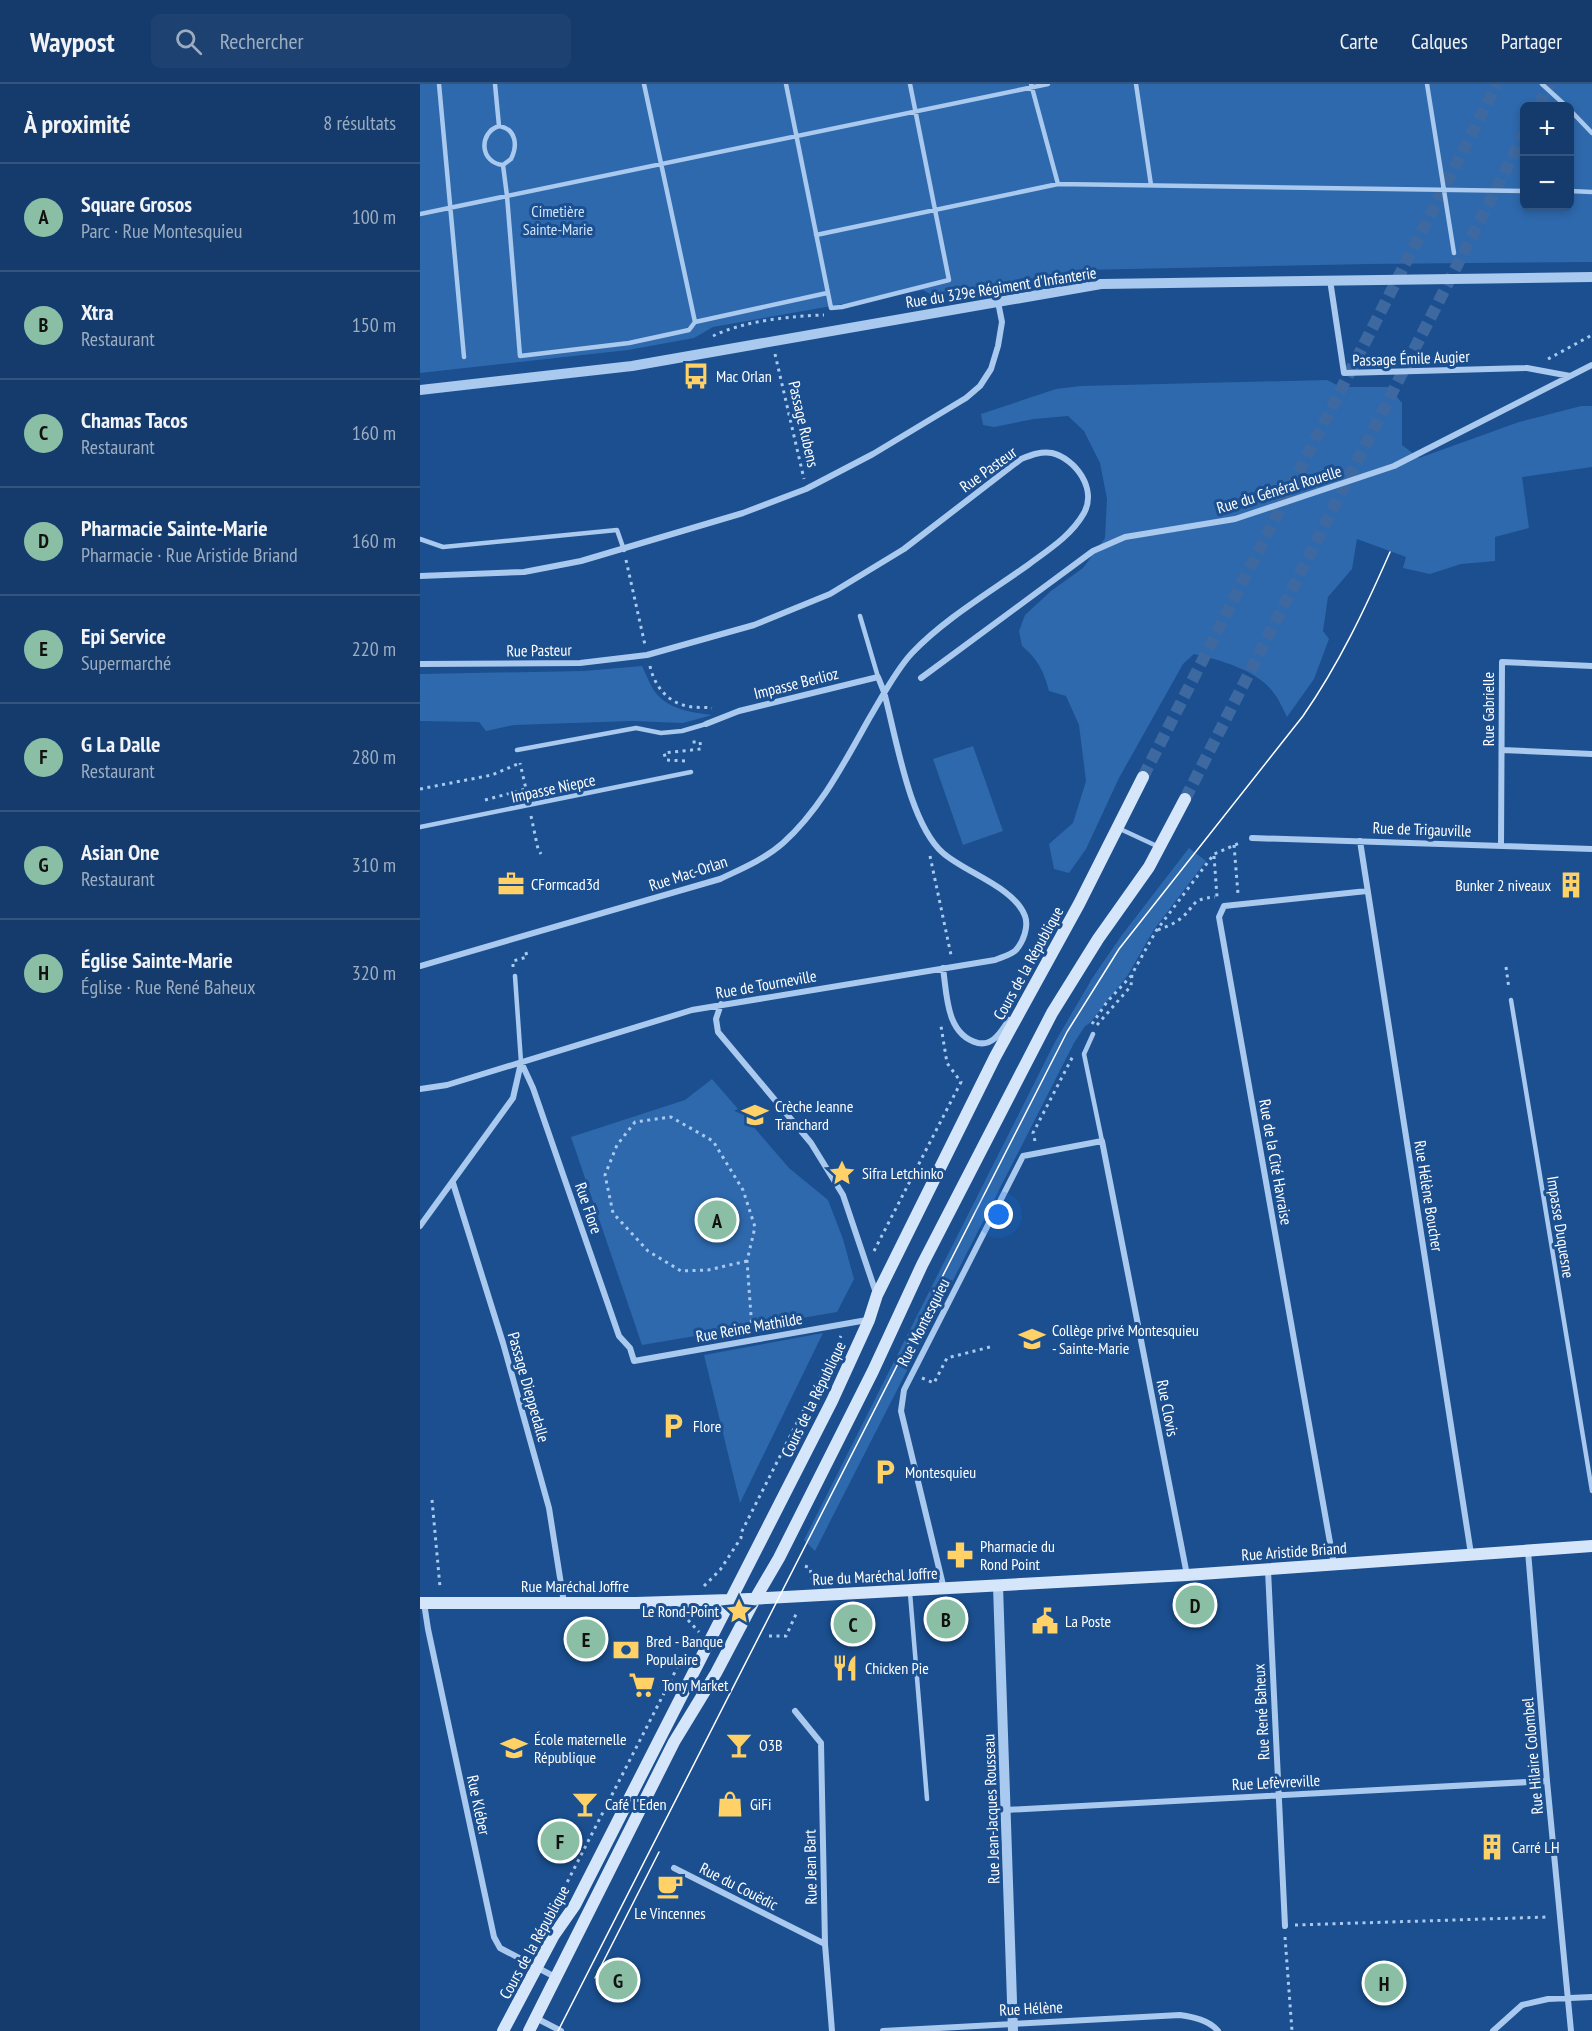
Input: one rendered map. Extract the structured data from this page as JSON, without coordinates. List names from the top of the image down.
{
  "streets": {
    "main road": [
      "Cours de la République",
      "Rue Aristide Briand",
      "Rue du Maréchal Joffre",
      "Rue Maréchal Joffre"
    ],
    "street": [
      "Rue du 329e Régiment d'Infanterie",
      "Passage Émile Augier",
      "Rue Pasteur",
      "Rue du Général Rouelle",
      "Impasse Berlioz",
      "Rue Gabrielle",
      "Rue de Trigauville",
      "Rue Mac-Orlan",
      "Rue de Tourneville",
      "Rue de la Cité Havraise",
      "Rue Hélène Boucher",
      "Rue Flore",
      "Rue Montesquieu",
      "Rue Reine Mathilde",
      "Passage Dieppedalle",
      "Rue Clovis",
      "Rue René Baheux",
      "Rue Hilaire Colombel",
      "Rue Lefèvreville",
      "Rue Kléber",
      "Rue Jean-Jacques Rousseau",
      "Rue Jean Bart",
      "Rue du Couëdic",
      "Rue Hélène"
    ],
    "lane": ["Impasse Niepce", "Impasse Duquesne"],
    "path": ["Passage Rubens"]
  },
  "crossings": [
    ["Rue du 329e Régiment d'Infanterie", "Passage Émile Augier"],
    ["Passage Émile Augier", "Rue du Général Rouelle"],
    ["Rue Pasteur", "Rue Mac-Orlan"],
    ["Rue Gabrielle", "Rue de Trigauville"],
    ["Rue de Trigauville", "Rue Hélène Boucher"],
    ["Cours de la République", "Rue Reine Mathilde"],
    ["Cours de la République", "Rue du Maréchal Joffre"],
    ["Cours de la République", "Rue Maréchal Joffre"],
    ["Cours de la République", "Rue Kléber"],
    ["Rue de Tourneville", "Rue Flore"],
    ["Rue de la Cité Havraise", "Rue Aristide Briand"],
    ["Rue Hélène Boucher", "Rue Aristide Briand"],
    ["Rue Flore", "Rue Reine Mathilde"],
    ["Rue Montesquieu", "Rue Clovis"],
    ["Rue Montesquieu", "Rue du Maréchal Joffre"],
    ["Passage Dieppedalle", "Rue Maréchal Joffre"],
    ["Rue Clovis", "Rue Aristide Briand"],
    ["Rue Aristide Briand", "Rue du Maréchal Joffre"],
    ["Rue Aristide Briand", "Rue René Baheux"],
    ["Rue Aristide Briand", "Rue Hilaire Colombel"],
    ["Rue Aristide Briand", "Rue Jean-Jacques Rousseau"],
    ["Rue du Maréchal Joffre", "Rue Maréchal Joffre"],
    ["Rue du Maréchal Joffre", "Rue Jean-Jacques Rousseau"],
    ["Rue Maréchal Joffre", "Rue Kléber"],
    ["Rue René Baheux", "Rue Lefèvreville"],
    ["Rue Hilaire Colombel", "Rue Lefèvreville"],
    ["Rue Lefèvreville", "Rue Jean-Jacques Rousseau"],
    ["Rue Jean-Jacques Rousseau", "Rue Hélène"],
    ["Rue Jean Bart", "Rue du Couëdic"]
  ],
  "parks": ["Cimetière Sainte-Marie"],
  "places": {
    "bus stop": ["Mac Orlan"],
    "office": ["CFormcad3d"],
    "building": ["Bunker 2 niveaux", "Carré LH"],
    "school or university": ["Crèche Jeanne Tranchard", "Collège privé Montesquieu - Sainte-Marie", "École maternelle République"],
    "place": ["Sifra Letchinko", "Le Rond-Point"],
    "parking": ["Flore", "Montesquieu"],
    "pharmacy": ["Pharmacie du Rond Point"],
    "public building": ["La Poste"],
    "bank": ["Bred - Banque Populaire"],
    "restaurant": ["Chicken Pie"],
    "supermarket": ["Tony Market"],
    "bar": ["O3B", "Café l'Eden"],
    "shop": ["GiFi"],
    "cafe": ["Le Vincennes"]
  },
  "page": {
    "header": "Waypost",
    "search": "Rechercher",
    "nav": ["Carte", "Calques", "Partager"],
    "heading": ["À proximité", "8 résultats"],
    "map_buttons": ["+", "−"],
    "list": [
      {
        "mark": "A",
        "name": "Square Grosos",
        "note": "Parc · Rue Montesquieu",
        "value": "100 m"
      },
      {
        "mark": "B",
        "name": "Xtra",
        "note": "Restaurant",
        "value": "150 m"
      },
      {
        "mark": "C",
        "name": "Chamas Tacos",
        "note": "Restaurant",
        "value": "160 m"
      },
      {
        "mark": "D",
        "name": "Pharmacie Sainte-Marie",
        "note": "Pharmacie · Rue Aristide Briand",
        "value": "160 m"
      },
      {
        "mark": "E",
        "name": "Epi Service",
        "note": "Supermarché",
        "value": "220 m"
      },
      {
        "mark": "F",
        "name": "G La Dalle",
        "note": "Restaurant",
        "value": "280 m"
      },
      {
        "mark": "G",
        "name": "Asian One",
        "note": "Restaurant",
        "value": "310 m"
      },
      {
        "mark": "H",
        "name": "Église Sainte-Marie",
        "note": "Église · Rue René Baheux",
        "value": "320 m"
      }
    ],
    "pins": [
      "A",
      "D",
      "B",
      "C",
      "E",
      "F",
      "G",
      "H"
    ]
  }
}
